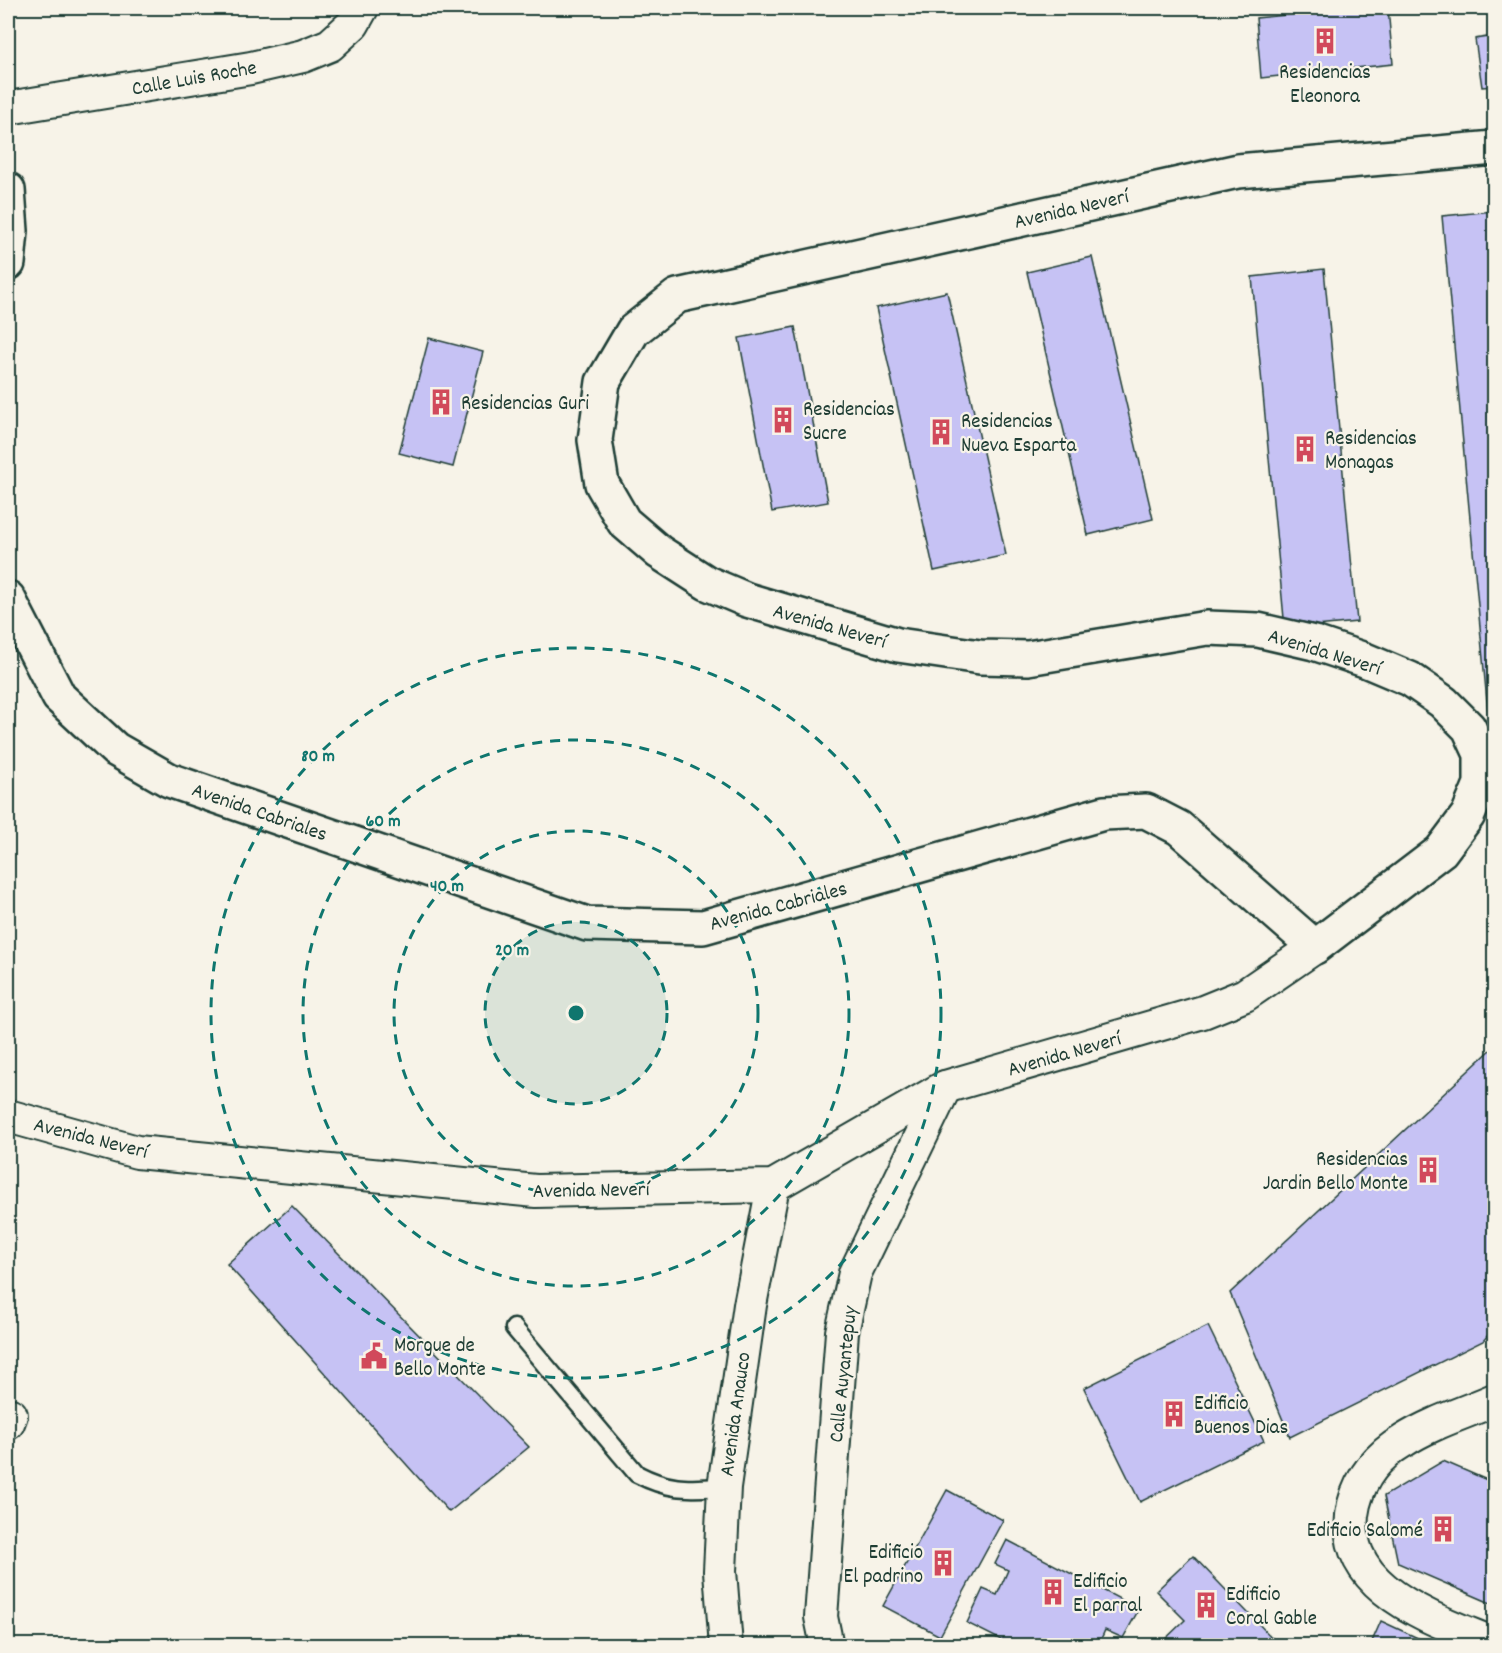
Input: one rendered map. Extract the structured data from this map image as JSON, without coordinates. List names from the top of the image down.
{
  "streets": {
    "street": [
      "Calle Luis Roche",
      "Avenida Neverí",
      "Avenida Cabriales",
      "Calle Auyantepuy",
      "Avenida Anauco"
    ]
  },
  "crossings": [
    ["Avenida Neverí", "Avenida Cabriales"],
    ["Avenida Neverí", "Calle Auyantepuy"],
    ["Avenida Neverí", "Avenida Anauco"]
  ],
  "places": {
    "building": [
      "Residencias Eleonora",
      "Residencias Guri",
      "Residencias Sucre",
      "Residencias Nueva Esparta",
      "Residencias Monagas",
      "Residencias Jardin Bello Monte",
      "Edificio Buenos Dias",
      "Edificio Salomé",
      "Edificio El padrino",
      "Edificio El parral",
      "Edificio Coral Gable"
    ],
    "public building": ["Morgue de Bello Monte"]
  },
  "rings": [
    "80 m",
    "60 m",
    "40 m",
    "20 m"
  ]
}
